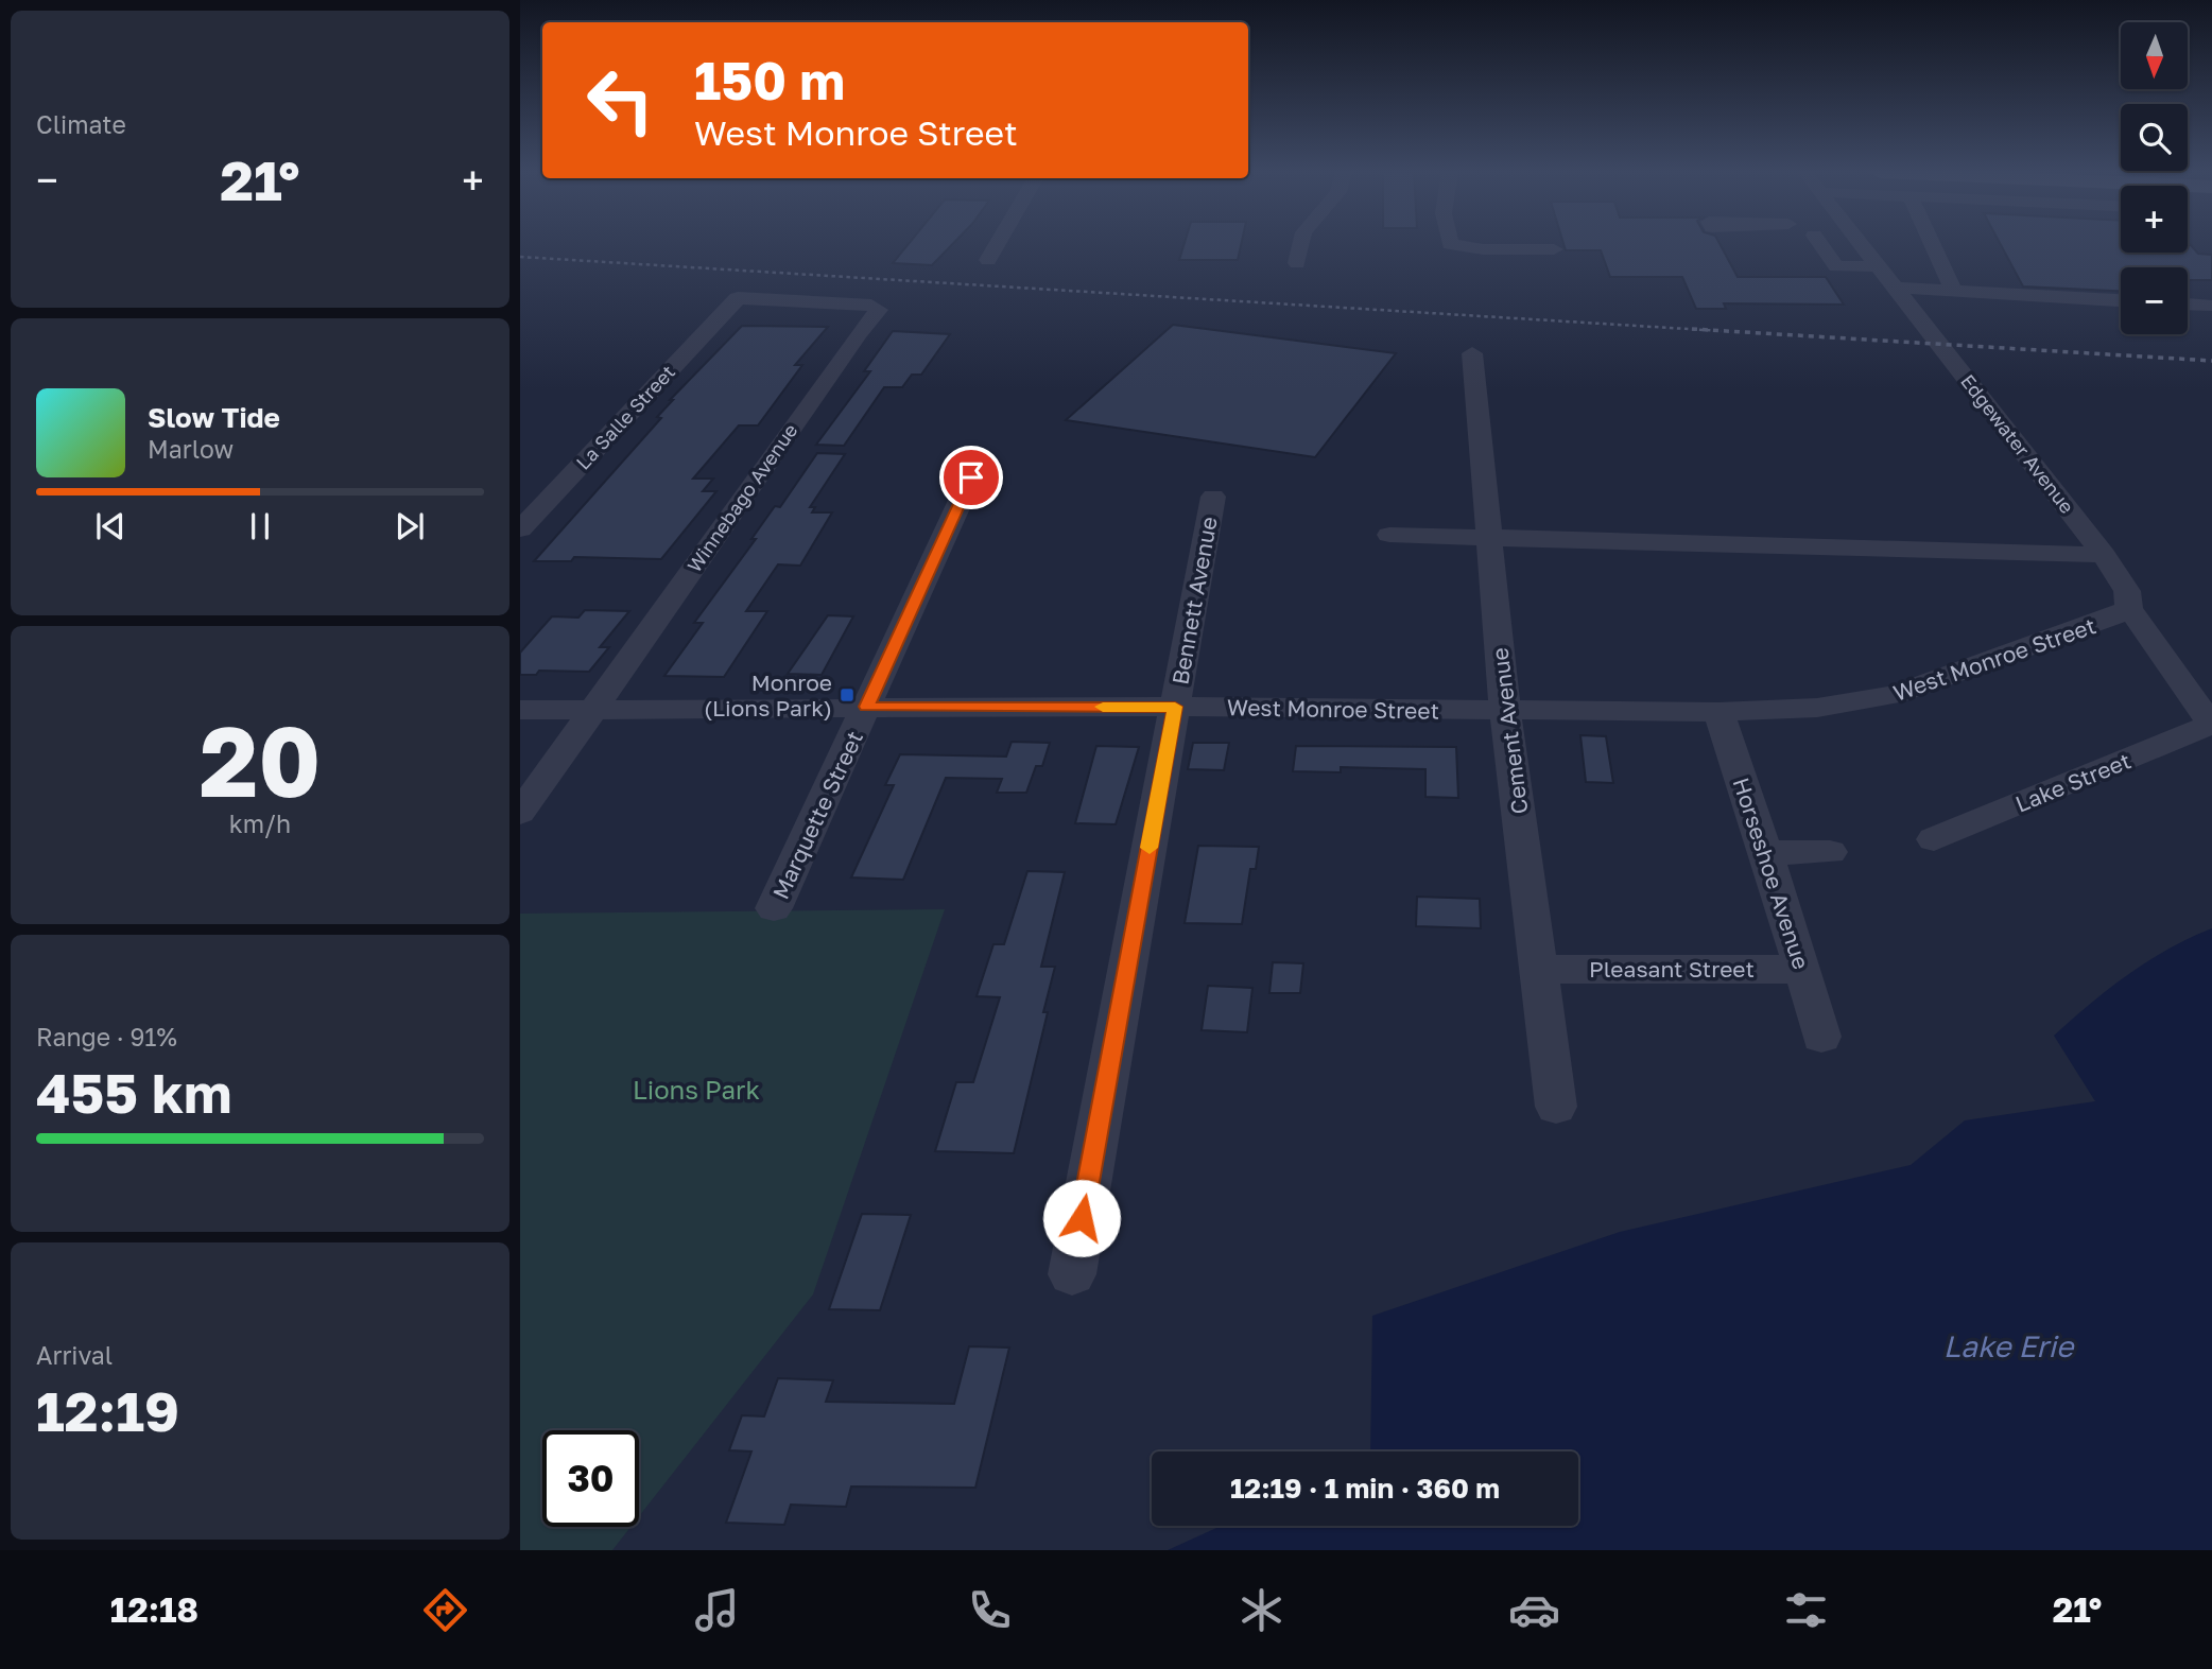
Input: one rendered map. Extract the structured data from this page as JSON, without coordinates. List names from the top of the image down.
{
  "streets": {
    "street": [
      "La Salle Street",
      "Edgewater Avenue",
      "Winnebago Avenue",
      "Bennett Avenue",
      "West Monroe Street",
      "Cement Avenue",
      "Lake Street",
      "Marquette Street",
      "Horseshoe Avenue",
      "Pleasant Street"
    ]
  },
  "crossings": [
    ["La Salle Street", "Winnebago Avenue"],
    ["Edgewater Avenue", "West Monroe Street"],
    ["Edgewater Avenue", "Lake Street"],
    ["Winnebago Avenue", "West Monroe Street"],
    ["Bennett Avenue", "West Monroe Street"],
    ["West Monroe Street", "Cement Avenue"],
    ["West Monroe Street", "Marquette Street"],
    ["West Monroe Street", "Horseshoe Avenue"],
    ["Cement Avenue", "Pleasant Street"],
    ["Horseshoe Avenue", "Pleasant Street"]
  ],
  "water": ["Lake Erie"],
  "parks": ["Lions Park"],
  "places": {
    "transit": ["Monroe (Lions Park)"]
  },
  "north": "bottom",
  "page": {
    "tile": [
      "Climate",
      ["20", "km/h"],
      ["Range · 91%", "455 km"],
      ["Arrival", "12:19"]
    ],
    "map_buttons": ["+", "−"],
    "turn": ["150 m", "West Monroe Street"],
    "heat": ["−", "21°", "+"],
    "song": ["Slow Tide", "Marlow"],
    "limit": "30",
    "trip": "12:19 · 1 min · 360 m",
    "tabs": ["12:18", "21°"]
  }
}
